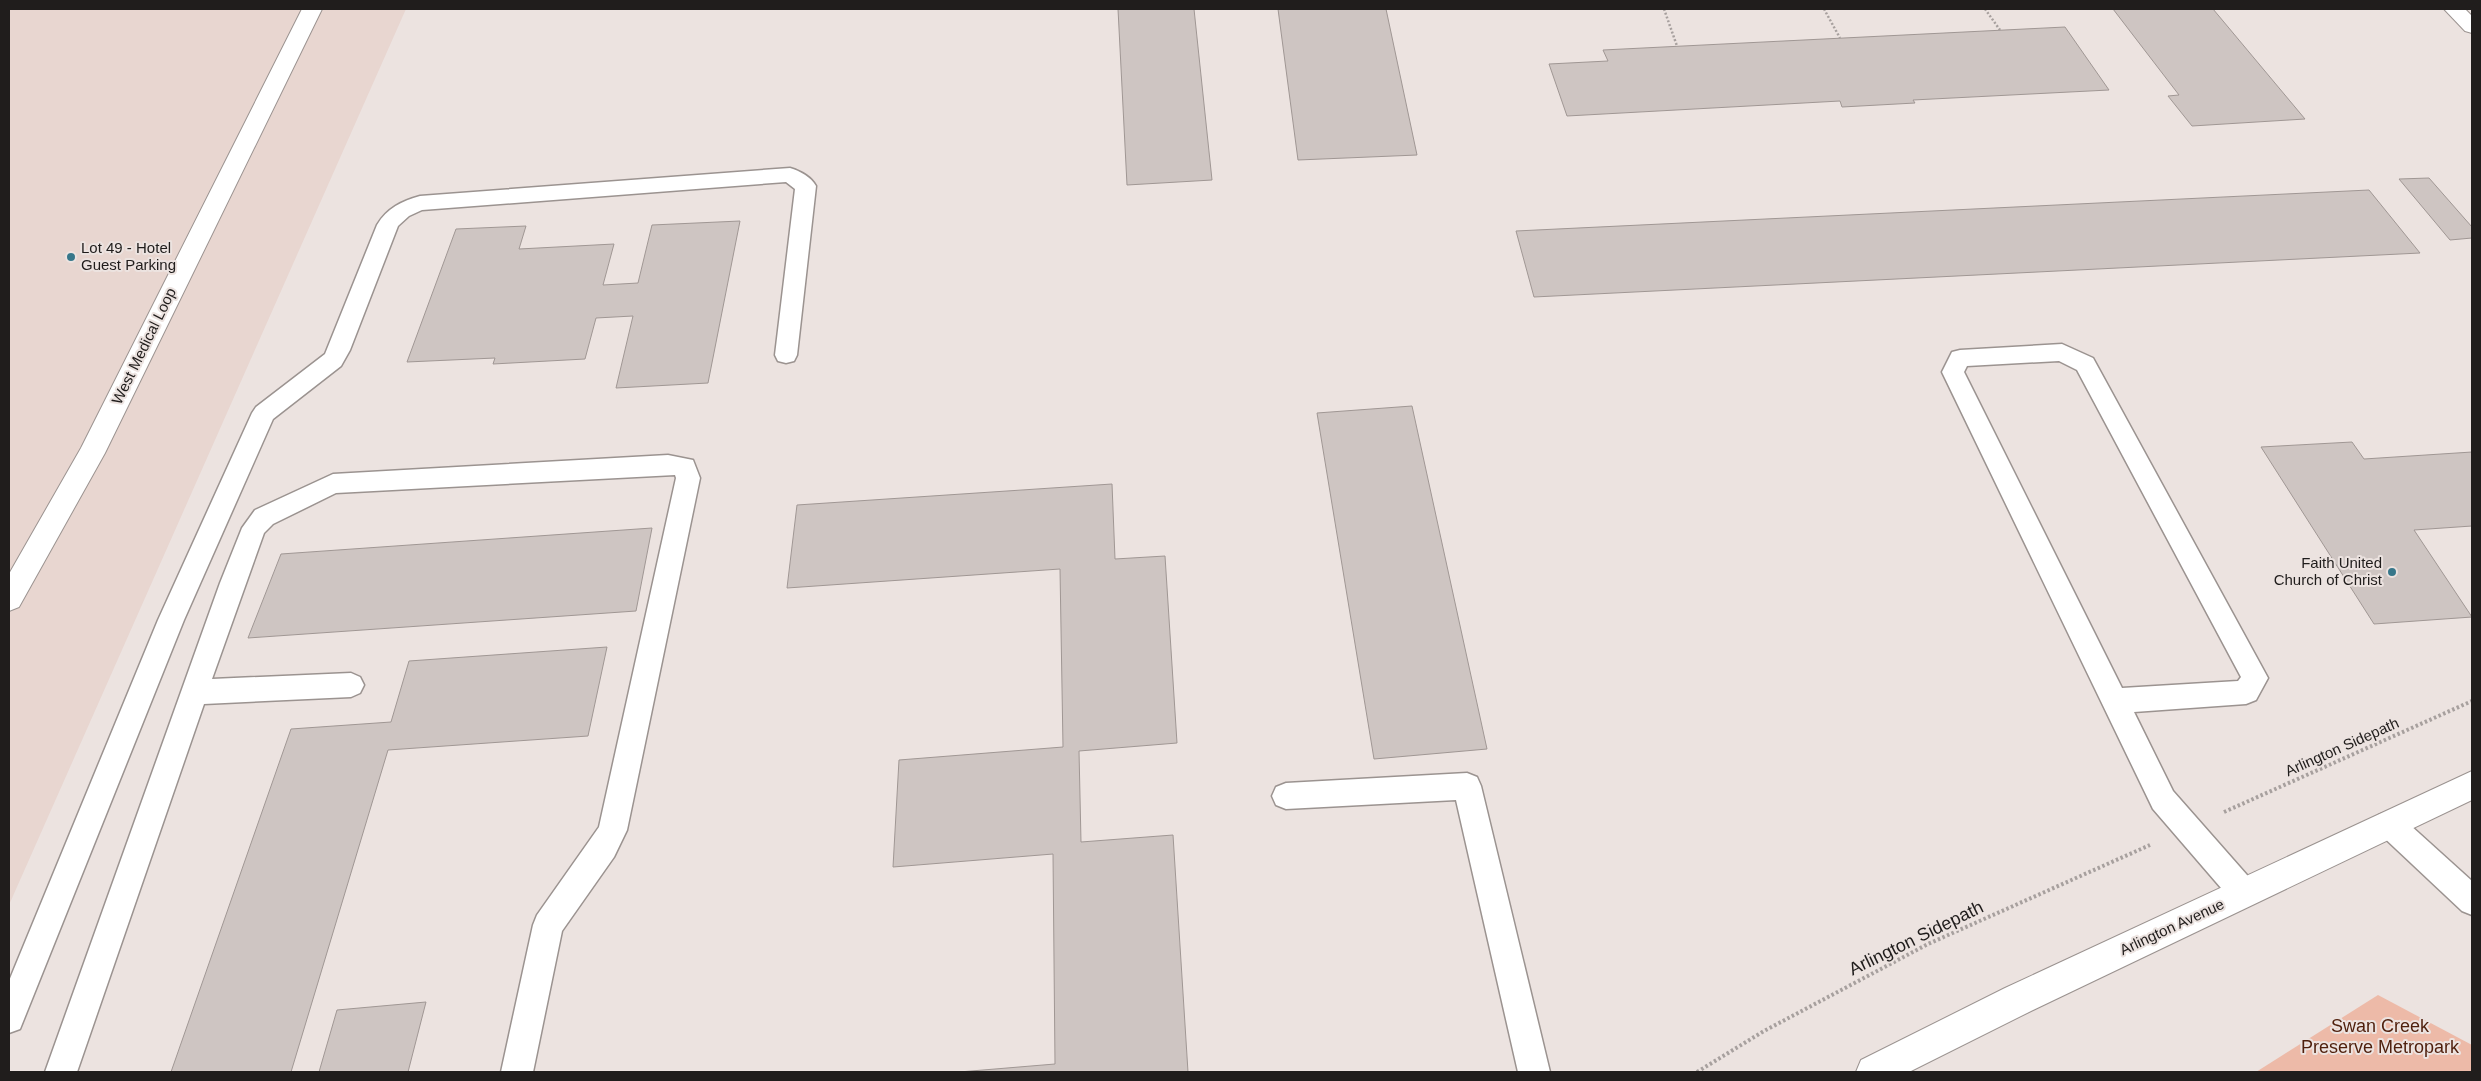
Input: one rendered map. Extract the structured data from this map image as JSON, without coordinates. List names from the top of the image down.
{
  "streets": {
    "street": ["West Medical Loop", "Arlington Avenue"],
    "path": ["Arlington Sidepath"]
  },
  "parks": ["Swan Creek Preserve Metropark"],
  "places": ["Lot 49 - Hotel Guest Parking", "Faith United Church of Christ"]
}
